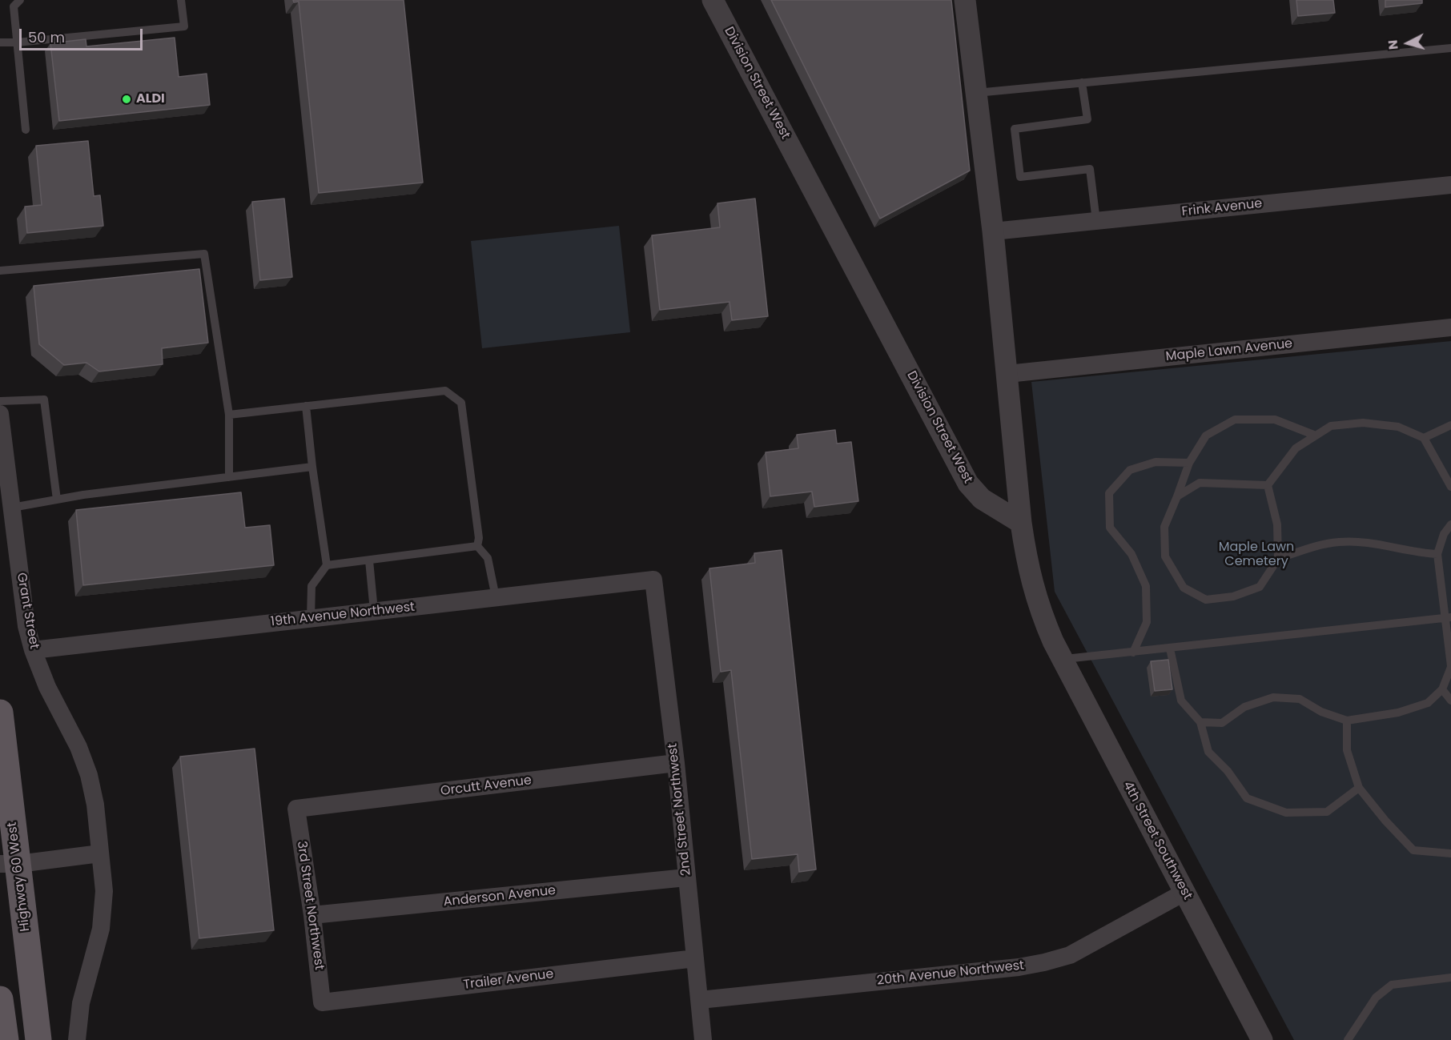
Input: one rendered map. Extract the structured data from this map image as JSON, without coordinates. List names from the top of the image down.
{
  "streets": {
    "main road": ["Highway 60 West"],
    "street": [
      "Division Street West",
      "Frink Avenue",
      "Maple Lawn Avenue",
      "Grant Street",
      "19th Avenue Northwest",
      "Orcutt Avenue",
      "2nd Street Northwest",
      "4th Street Southwest",
      "Anderson Avenue",
      "3rd Street Northwest",
      "20th Avenue Northwest",
      "Trailer Avenue"
    ]
  },
  "crossings": [
    ["Division Street West", "4th Street Southwest"],
    ["Grant Street", "19th Avenue Northwest"],
    ["19th Avenue Northwest", "2nd Street Northwest"],
    ["Orcutt Avenue", "2nd Street Northwest"],
    ["Orcutt Avenue", "3rd Street Northwest"],
    ["2nd Street Northwest", "Anderson Avenue"],
    ["2nd Street Northwest", "20th Avenue Northwest"],
    ["2nd Street Northwest", "Trailer Avenue"],
    ["4th Street Southwest", "20th Avenue Northwest"],
    ["Anderson Avenue", "3rd Street Northwest"],
    ["3rd Street Northwest", "Trailer Avenue"]
  ],
  "parks": ["Maple Lawn Cemetery"],
  "places": ["ALDI"],
  "scale_bar": "50 m",
  "north": "left"
}
